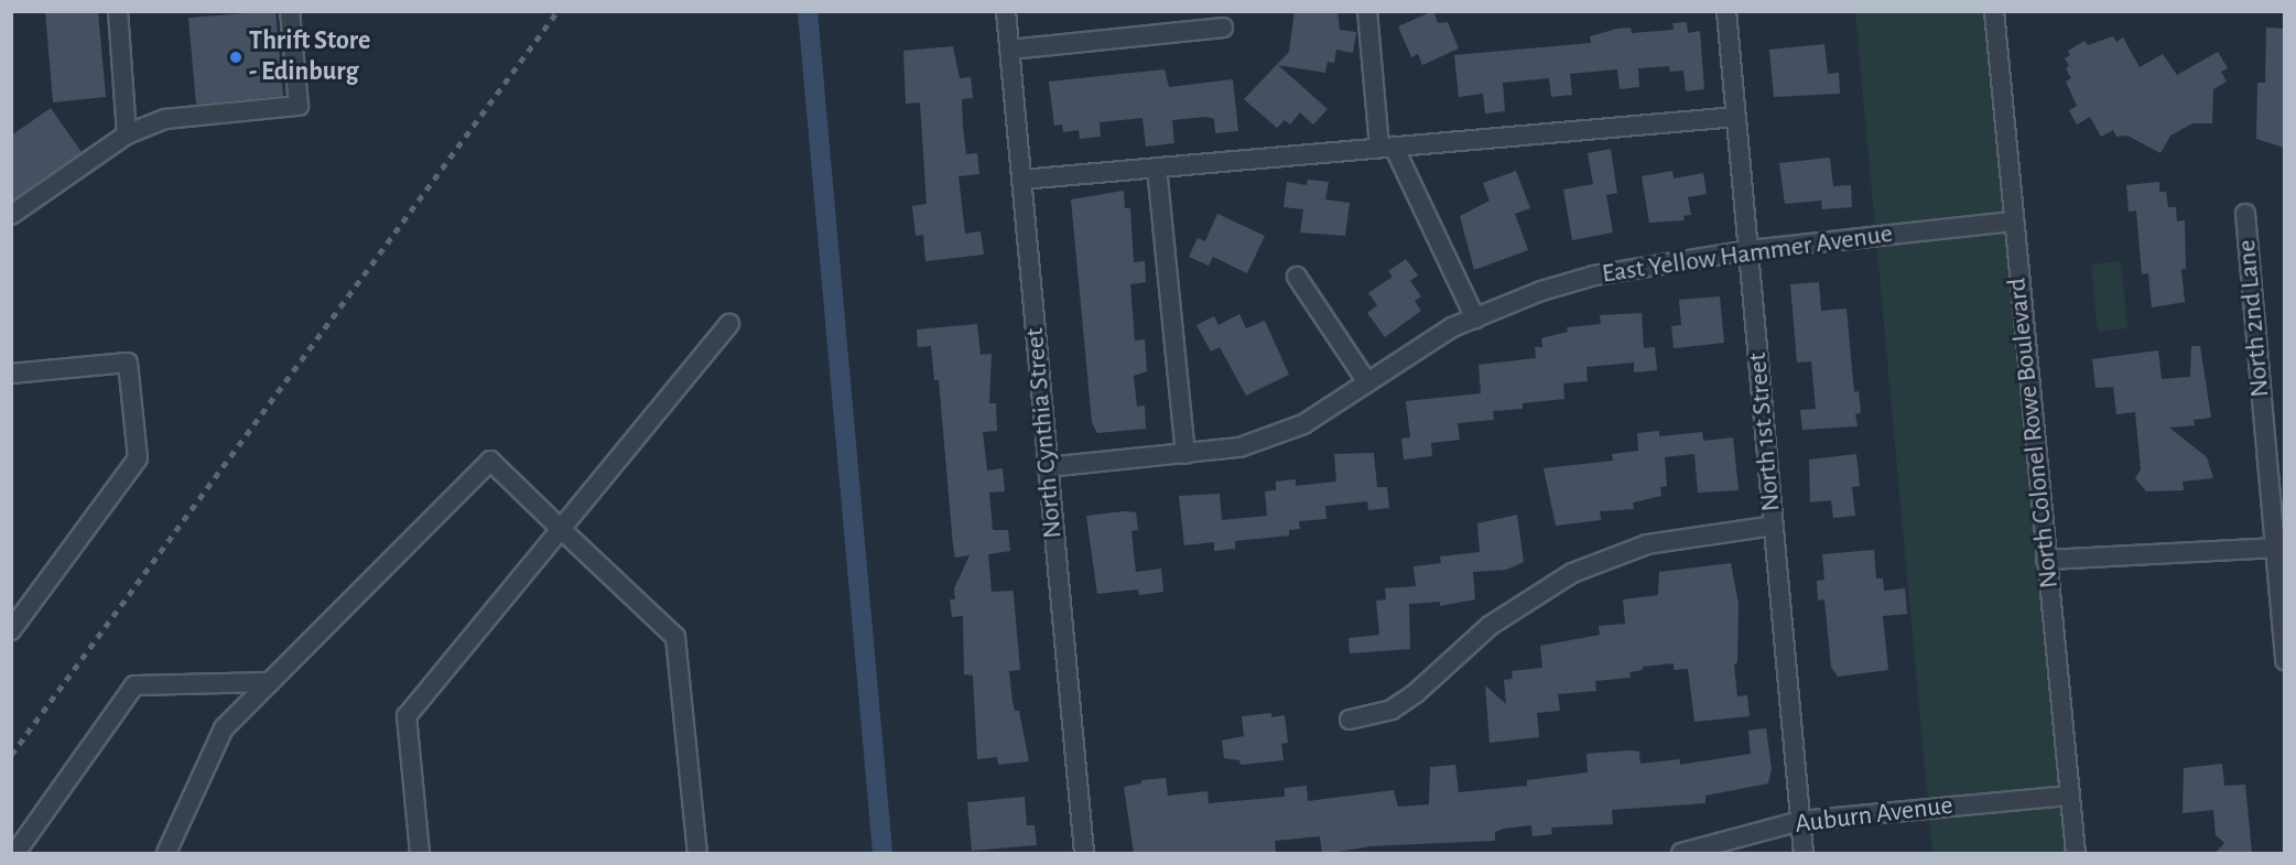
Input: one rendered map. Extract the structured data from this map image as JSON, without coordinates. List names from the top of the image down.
{
  "streets": {
    "street": [
      "East Yellow Hammer Avenue",
      "North 2nd Lane",
      "North 1st Street",
      "North Cynthia Street",
      "North Colonel Rowe Boulevard",
      "Auburn Avenue"
    ]
  },
  "crossings": [
    ["East Yellow Hammer Avenue", "North 1st Street"],
    ["East Yellow Hammer Avenue", "North Cynthia Street"],
    ["East Yellow Hammer Avenue", "North Colonel Rowe Boulevard"],
    ["North 1st Street", "Auburn Avenue"],
    ["North Colonel Rowe Boulevard", "Auburn Avenue"]
  ],
  "places": ["Thrift Store - Edinburg"]
}
